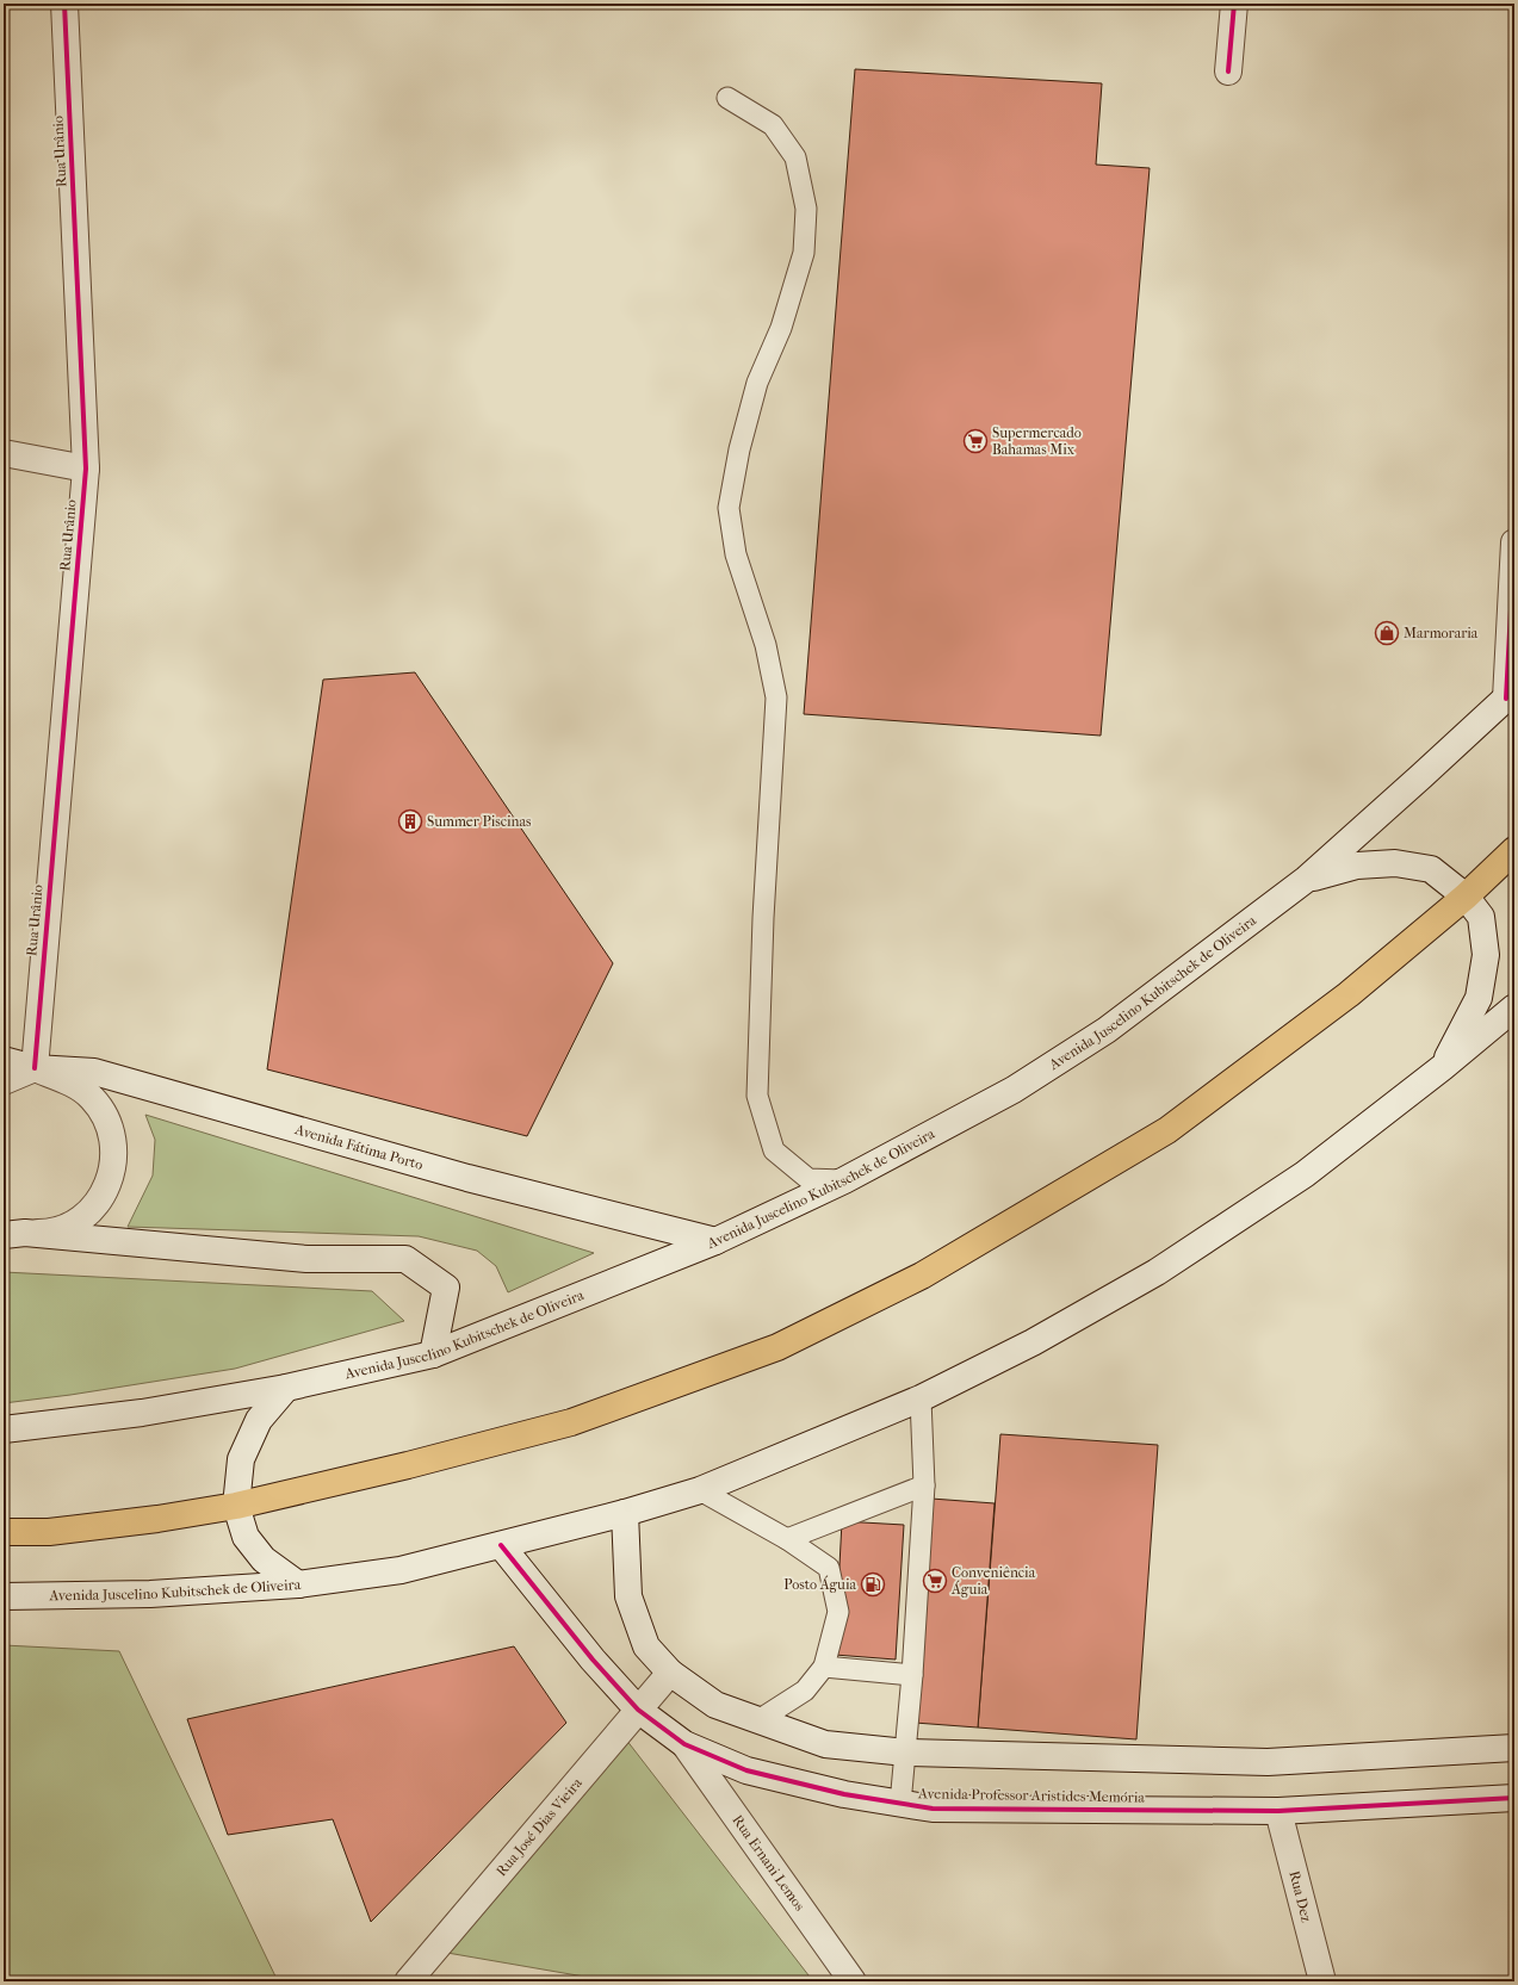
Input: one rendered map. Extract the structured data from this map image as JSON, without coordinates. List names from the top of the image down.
{
  "streets": {
    "main road": [
      "Rua Urânio",
      "Avenida Juscelino Kubitschek de Oliveira",
      "Avenida Fátima Porto",
      "Avenida Professor Aristides Memória",
      "Rua José Dias Vieira",
      "Rua Ernani Lemos",
      "Rua Dez"
    ]
  },
  "crossings": [
    ["Rua Urânio", "Avenida Fátima Porto"],
    ["Avenida Juscelino Kubitschek de Oliveira", "Avenida Fátima Porto"],
    ["Avenida Juscelino Kubitschek de Oliveira", "Avenida Professor Aristides Memória"],
    ["Avenida Professor Aristides Memória", "Rua José Dias Vieira"],
    ["Avenida Professor Aristides Memória", "Rua Ernani Lemos"],
    ["Avenida Professor Aristides Memória", "Rua Dez"]
  ],
  "places": {
    "supermarket": ["Supermercado Bahamas Mix", "Conveniência Águia"],
    "shop": ["Marmoraria"],
    "building": ["Summer Piscinas"],
    "fuel station": ["Posto Águia"]
  }
}
